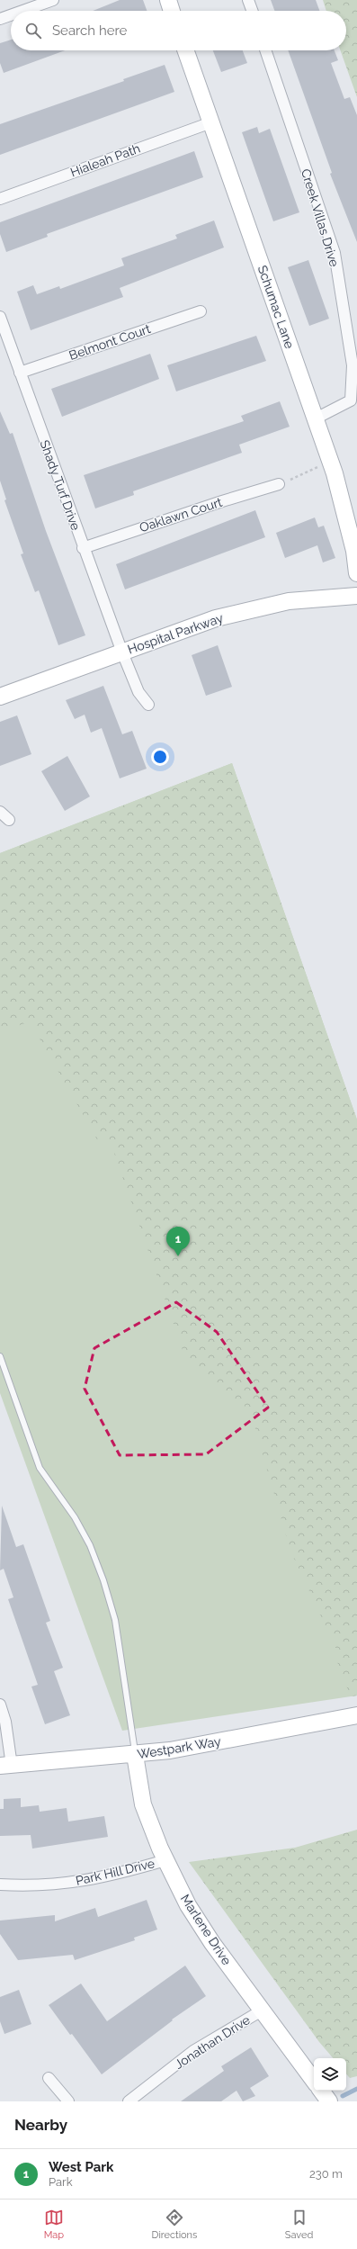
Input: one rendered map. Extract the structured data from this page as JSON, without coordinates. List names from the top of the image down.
{
  "streets": {
    "street": [
      "Hialeah Path",
      "Creek Villas Drive",
      "Schumac Lane",
      "Belmont Court",
      "Shady Turf Drive",
      "Oaklawn Court",
      "Hospital Parkway",
      "Westpark Way",
      "Park Hill Drive",
      "Marlene Drive",
      "Jonathan Drive"
    ]
  },
  "crossings": [
    ["Hialeah Path", "Schumac Lane"],
    ["Creek Villas Drive", "Schumac Lane"],
    ["Belmont Court", "Shady Turf Drive"],
    ["Shady Turf Drive", "Oaklawn Court"],
    ["Shady Turf Drive", "Hospital Parkway"],
    ["Westpark Way", "Marlene Drive"],
    ["Park Hill Drive", "Marlene Drive"],
    ["Marlene Drive", "Jonathan Drive"]
  ],
  "page": {
    "search": "Search here",
    "pins": "1",
    "heading": "Nearby",
    "list": [
      {
        "mark": "1",
        "name": "West Park",
        "note": "Park",
        "value": "230 m"
      }
    ],
    "nav": ["Map", "Directions", "Saved"]
  }
}
